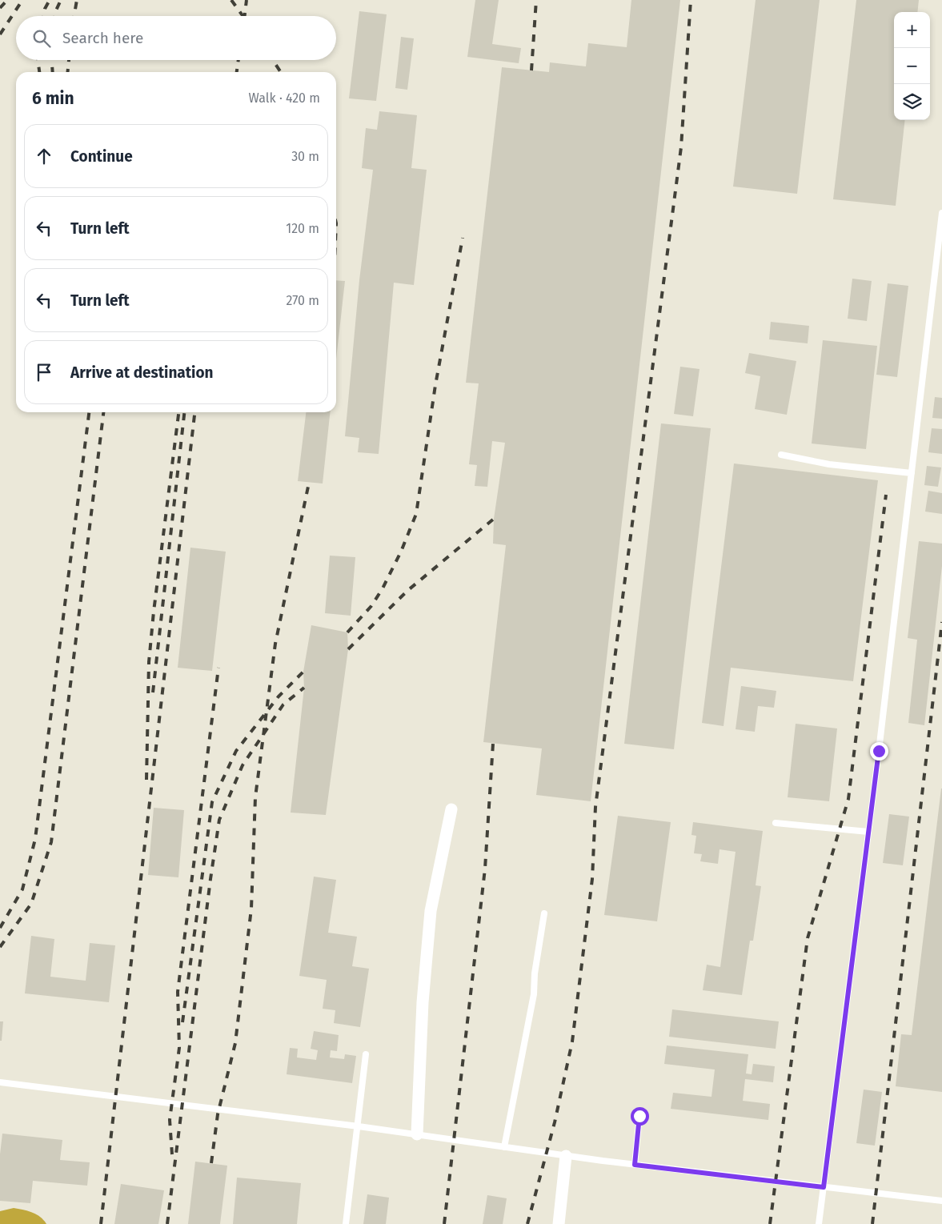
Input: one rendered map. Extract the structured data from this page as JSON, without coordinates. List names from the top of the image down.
{
  "page": {
    "map_buttons": ["+", "−"],
    "search": "Search here",
    "heading": ["6 min", "Walk · 420 m"],
    "list": [
      ["Continue", "30 m"],
      ["Turn left", "120 m"],
      ["Turn left", "270 m"],
      "Arrive at destination"
    ]
  }
}
